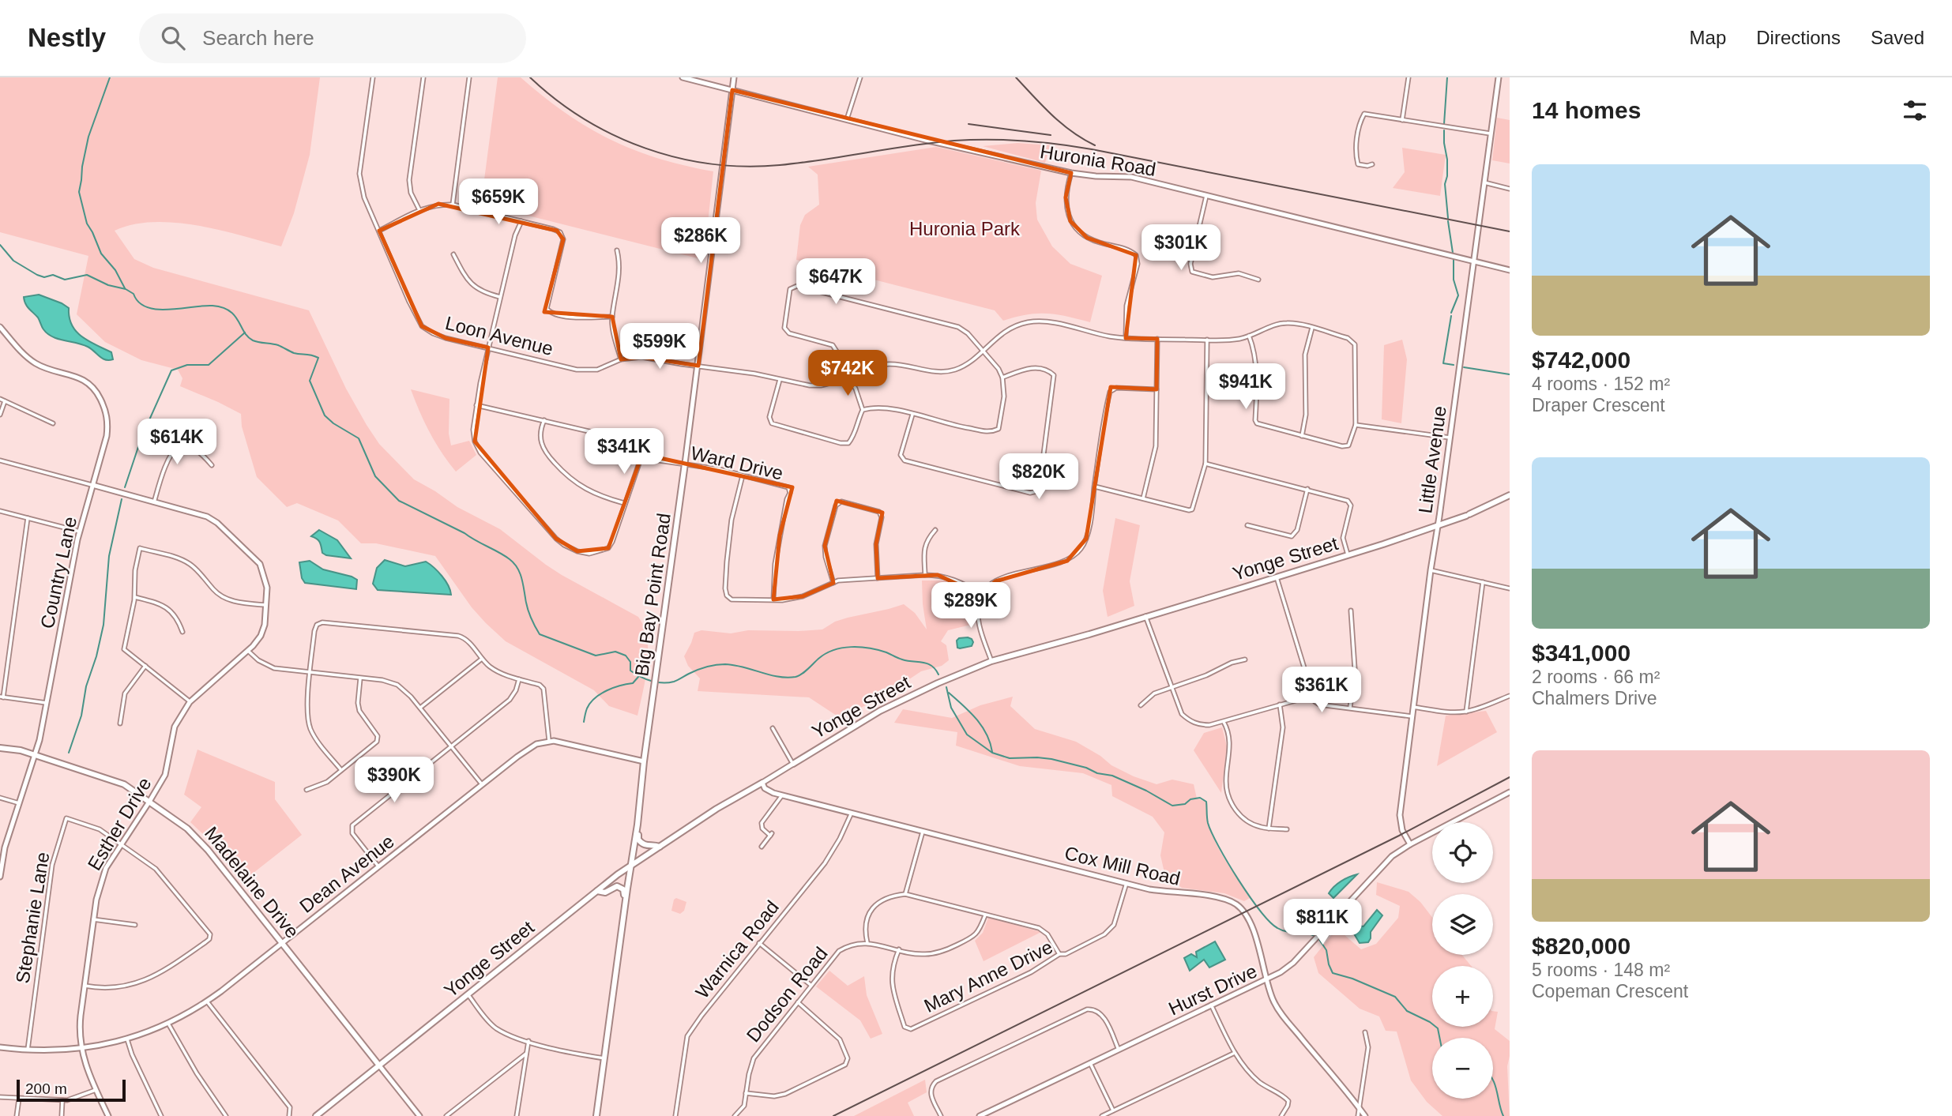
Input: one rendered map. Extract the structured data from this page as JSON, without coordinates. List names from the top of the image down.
{
  "streets": {
    "main road": ["Yonge Street", "Big Bay Point Road", "Madelaine Drive"],
    "street": [
      "Huronia Road",
      "Loon Avenue",
      "Little Avenue",
      "Ward Drive",
      "Country Lane",
      "Esther Drive",
      "Cox Mill Road",
      "Dean Avenue",
      "Stephanie Lane",
      "Warnica Road",
      "Mary Anne Drive",
      "Hurst Drive",
      "Dodson Road"
    ]
  },
  "crossings": [
    ["Huronia Road", "Little Avenue"],
    ["Huronia Road", "Big Bay Point Road"],
    ["Loon Avenue", "Big Bay Point Road"],
    ["Little Avenue", "Yonge Street"],
    ["Little Avenue", "Hurst Drive"],
    ["Ward Drive", "Big Bay Point Road"],
    ["Yonge Street", "Big Bay Point Road"],
    ["Yonge Street", "Cox Mill Road"],
    ["Yonge Street", "Madelaine Drive"],
    ["Country Lane", "Esther Drive"],
    ["Country Lane", "Madelaine Drive"],
    ["Esther Drive", "Dean Avenue"],
    ["Esther Drive", "Madelaine Drive"],
    ["Esther Drive", "Stephanie Lane"],
    ["Cox Mill Road", "Warnica Road"],
    ["Cox Mill Road", "Mary Anne Drive"],
    ["Cox Mill Road", "Hurst Drive"],
    ["Dean Avenue", "Madelaine Drive"],
    ["Dean Avenue", "Stephanie Lane"],
    ["Mary Anne Drive", "Dodson Road"]
  ],
  "parks": ["Huronia Park"],
  "scale_bar": "200 m",
  "page": {
    "header": "Nestly",
    "search": "Search here",
    "nav": ["Map", "Directions", "Saved"],
    "heading": "14 homes",
    "list": [
      {
        "name": "$742,000",
        "note": "4 rooms · 152 m² · Draper Crescent"
      },
      {
        "name": "$341,000",
        "note": "2 rooms · 66 m² · Chalmers Drive"
      },
      {
        "name": "$820,000",
        "note": "5 rooms · 148 m² · Copeman Crescent"
      }
    ],
    "price": [
      "$659K",
      "$286K",
      "$301K",
      "$647K",
      "$599K",
      "$742K",
      "$941K",
      "$614K",
      "$341K",
      "$820K",
      "$289K",
      "$361K",
      "$390K",
      "$811K"
    ],
    "map_buttons": ["+", "−"],
    "scale": "200 m"
  }
}
